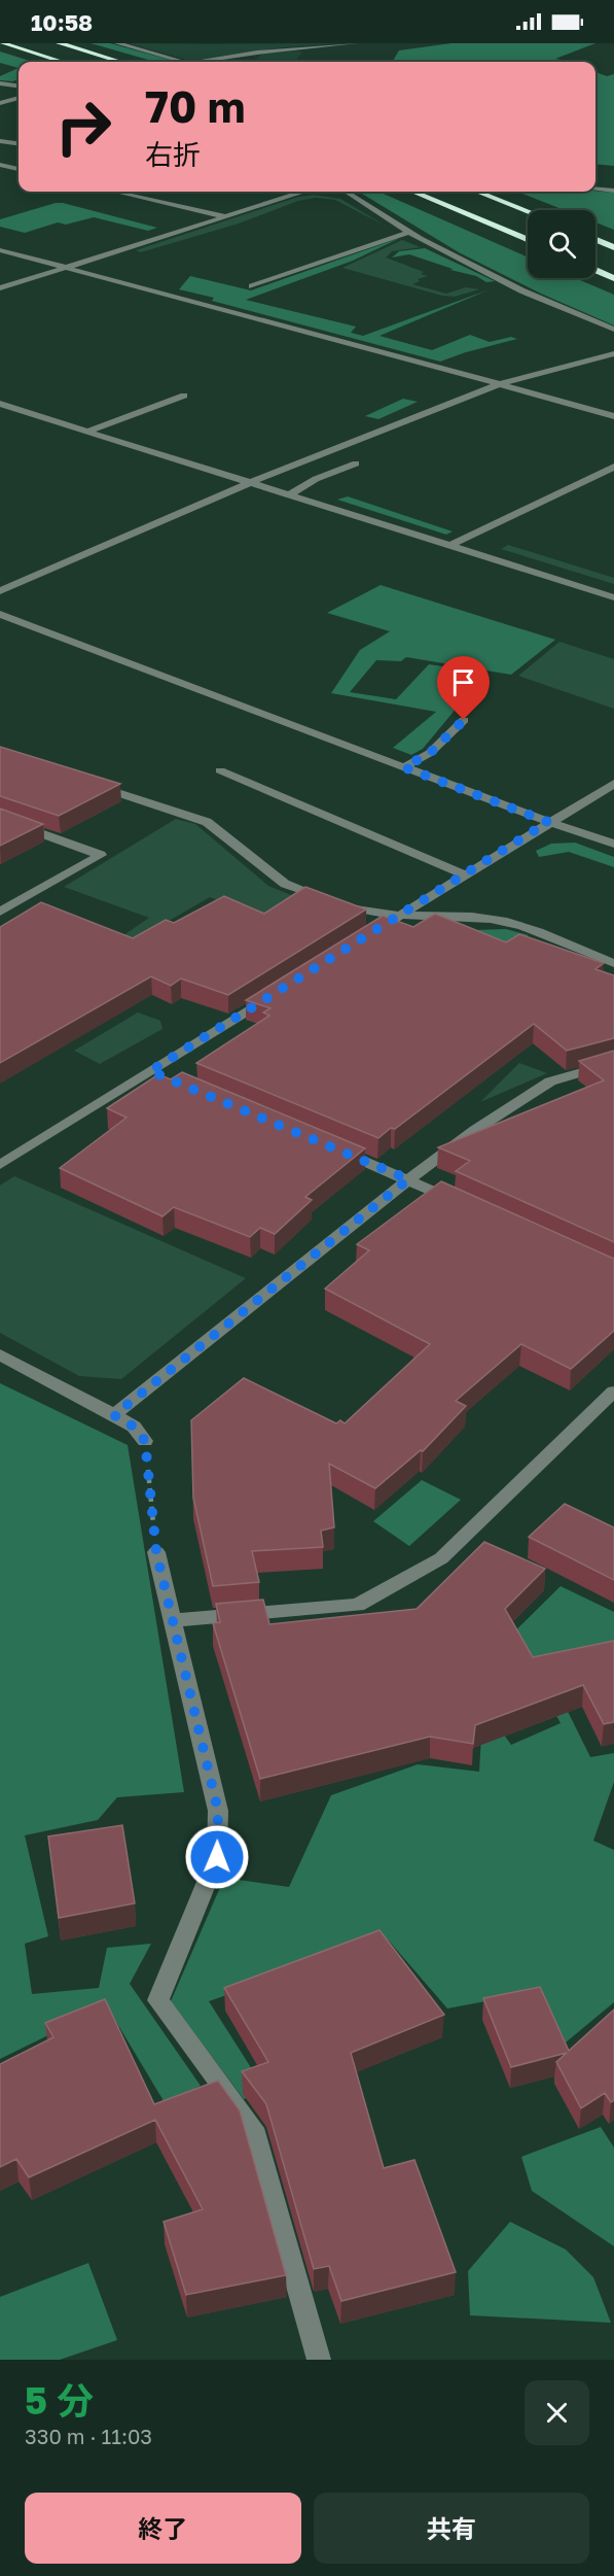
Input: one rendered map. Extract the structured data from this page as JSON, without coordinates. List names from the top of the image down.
{
  "page": {
    "status": "10:58",
    "turn": ["70 m", "右折"],
    "heading": ["5 分", "330 m · 11:03"],
    "buttons": ["終了", "共有"]
  }
}
